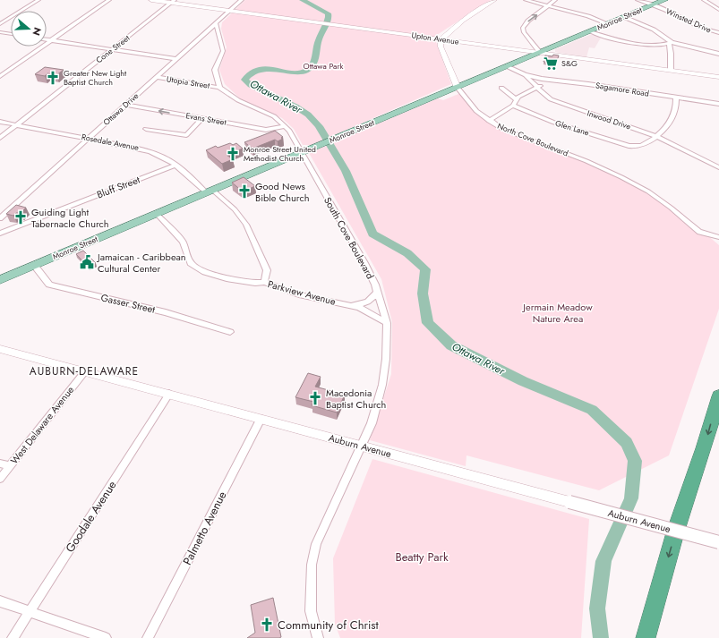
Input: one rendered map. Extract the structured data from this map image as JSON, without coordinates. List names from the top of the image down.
{
  "streets": {
    "main road": ["Monroe Street"],
    "street": [
      "Winsted Drive",
      "Upton Avenue",
      "Cone Street",
      "Utopia Street",
      "Sagamore Road",
      "Ottawa Drive",
      "Evans Street",
      "Inwood Drive",
      "Glen Lane",
      "North Cove Boulevard",
      "Rosedale Avenue",
      "Bluff Street",
      "South Cove Boulevard",
      "Parkview Avenue",
      "Gasser Street",
      "West Delaware Avenue",
      "Auburn Avenue",
      "Goodale Avenue",
      "Palmetto Avenue"
    ]
  },
  "crossings": [
    ["Monroe Street", "Winsted Drive"],
    ["Monroe Street", "Upton Avenue"],
    ["Monroe Street", "Inwood Drive"],
    ["Monroe Street", "North Cove Boulevard"],
    ["Monroe Street", "Rosedale Avenue"],
    ["Monroe Street", "South Cove Boulevard"],
    ["Monroe Street", "Parkview Avenue"],
    ["Monroe Street", "Gasser Street"],
    ["Upton Avenue", "Cone Street"],
    ["Upton Avenue", "Ottawa Drive"],
    ["Upton Avenue", "North Cove Boulevard"],
    ["Cone Street", "Rosedale Avenue"],
    ["Utopia Street", "Ottawa Drive"],
    ["Utopia Street", "South Cove Boulevard"],
    ["Sagamore Road", "Inwood Drive"],
    ["Ottawa Drive", "Evans Street"],
    ["Ottawa Drive", "Rosedale Avenue"],
    ["Evans Street", "South Cove Boulevard"],
    ["Inwood Drive", "Glen Lane"],
    ["Rosedale Avenue", "Bluff Street"],
    ["Rosedale Avenue", "Parkview Avenue"],
    ["South Cove Boulevard", "Parkview Avenue"],
    ["South Cove Boulevard", "Auburn Avenue"],
    ["West Delaware Avenue", "Auburn Avenue"],
    ["Auburn Avenue", "Goodale Avenue"],
    ["Auburn Avenue", "Palmetto Avenue"]
  ],
  "districts": ["AUBURN-DELAWARE"],
  "water": ["Ottawa River"],
  "parks": ["Ottawa Park", "Jermain Meadow Nature Area", "Beatty Park"],
  "places": {
    "supermarket": ["S&G"],
    "church": [
      "Greater New Light Baptist Church",
      "Monroe Street United Methodist Church",
      "Good News Bible Church",
      "Guiding Light Tabernacle Church",
      "Macedonia Baptist Church",
      "Community of Christ"
    ],
    "public building": ["Jamaican - Caribbean Cultural Center"]
  },
  "north": "right"
}
